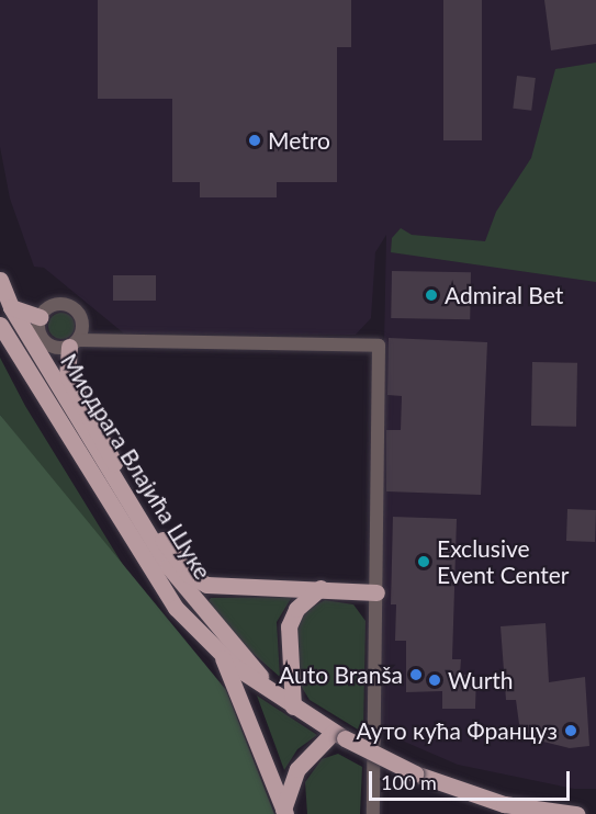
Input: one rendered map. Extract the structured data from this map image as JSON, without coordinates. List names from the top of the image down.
{
  "streets": {
    "main road": ["Миодрага Влајића Шуке"]
  },
  "places": [
    "Metro",
    "Admiral Bet",
    "Exclusive Event Center",
    "Auto Branša",
    "Wurth",
    "Ауто кућа Француз"
  ],
  "scale_bar": "100 m"
}
